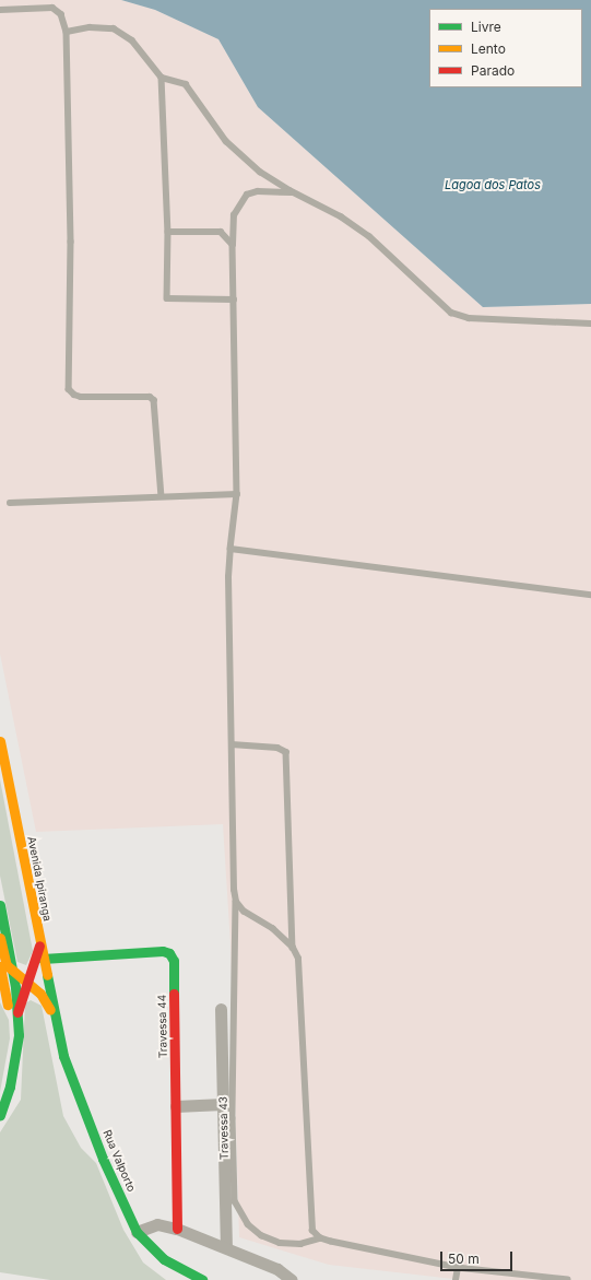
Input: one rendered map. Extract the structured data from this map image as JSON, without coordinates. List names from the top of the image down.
{
  "streets": {
    "main road": ["Avenida Ipiranga", "Travessa 44", "Rua Valporto"],
    "street": ["Travessa 43"]
  },
  "crossings": [
    ["Avenida Ipiranga", "Travessa 44"],
    ["Avenida Ipiranga", "Rua Valporto"]
  ],
  "water": ["Lagoa dos Patos"],
  "legend": ["Livre", "Lento", "Parado"],
  "scale_bar": "50 m"
}
